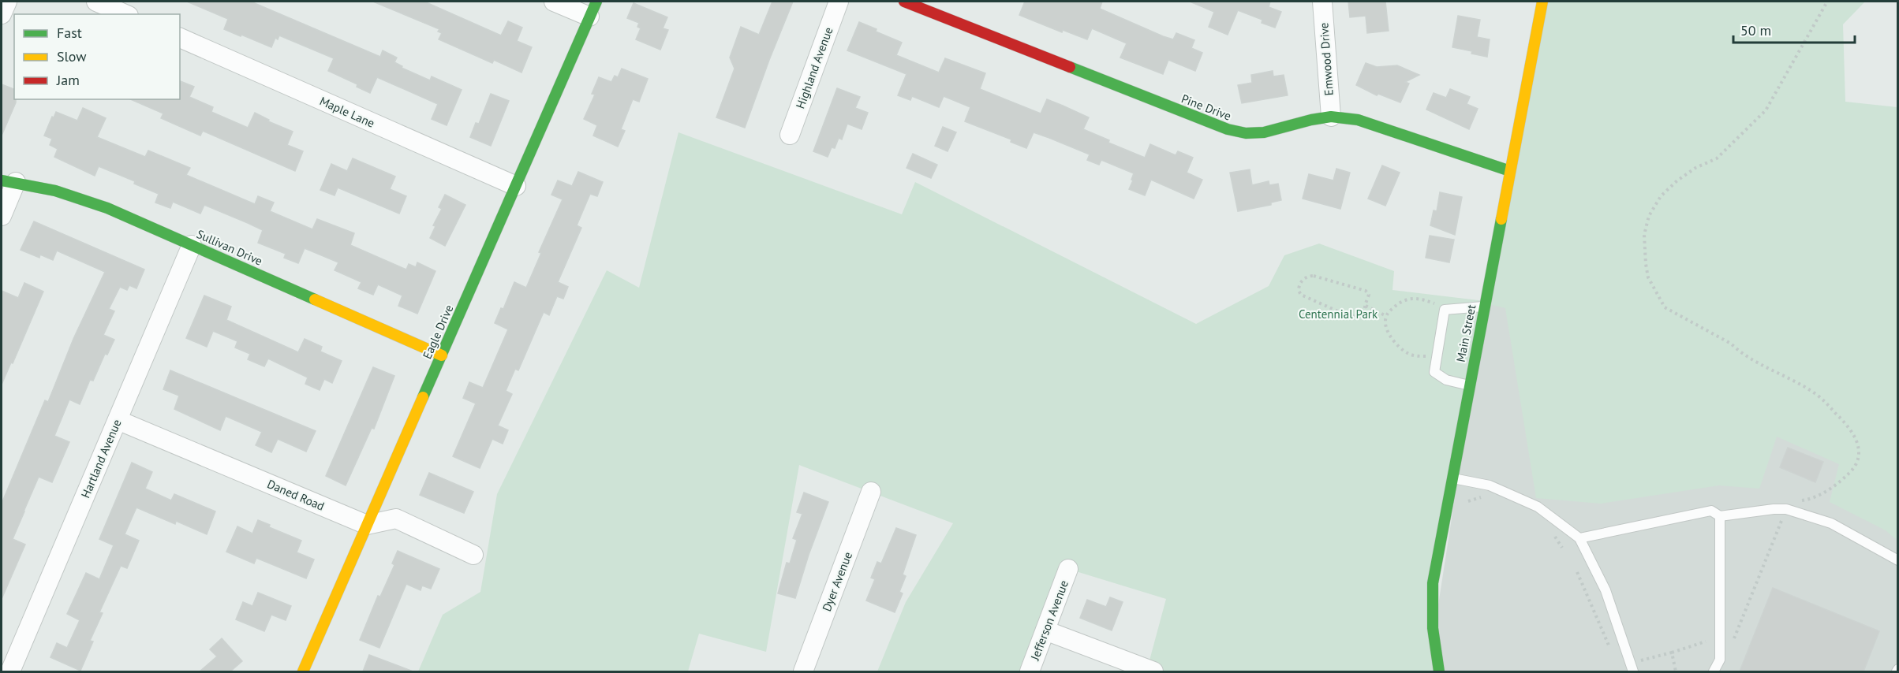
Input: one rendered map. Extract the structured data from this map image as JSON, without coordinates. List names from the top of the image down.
{
  "streets": {
    "street": [
      "Emwood Drive",
      "Highland Avenue",
      "Pine Drive",
      "Maple Lane",
      "Sullivan Drive",
      "Eagle Drive",
      "Main Street",
      "Hartland Avenue",
      "Daned Road",
      "Dyer Avenue",
      "Jefferson Avenue"
    ]
  },
  "crossings": [
    ["Emwood Drive", "Pine Drive"],
    ["Pine Drive", "Main Street"],
    ["Maple Lane", "Eagle Drive"],
    ["Sullivan Drive", "Eagle Drive"],
    ["Sullivan Drive", "Hartland Avenue"],
    ["Eagle Drive", "Daned Road"],
    ["Hartland Avenue", "Daned Road"]
  ],
  "parks": ["Centennial Park"],
  "legend": ["Fast", "Slow", "Jam"],
  "scale_bar": "50 m"
}
